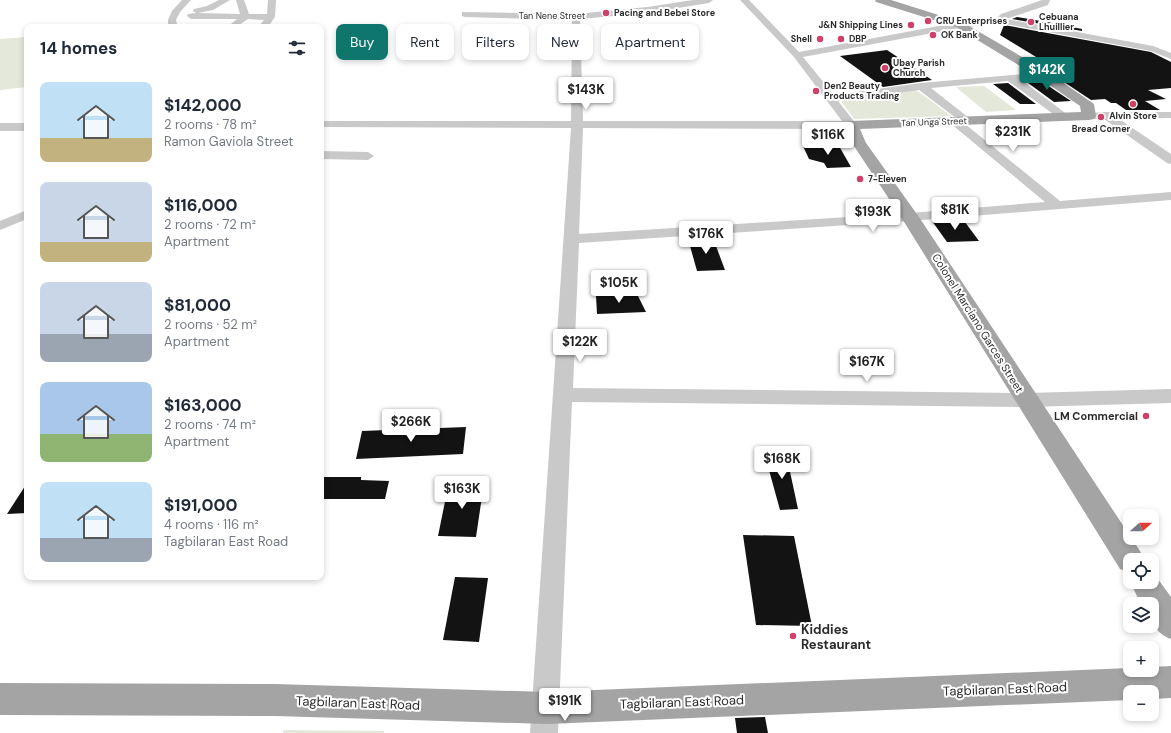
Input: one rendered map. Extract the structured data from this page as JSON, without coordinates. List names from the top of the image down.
{
  "streets": {
    "main road": ["Tan Unga Street", "Colonel Marciano Garces Street", "Tagbilaran East Road"],
    "street": ["Tan Nene Street"]
  },
  "crossings": [
    ["Tan Unga Street", "Colonel Marciano Garces Street"]
  ],
  "places": [
    "Pacing and Bebei Store",
    "CRU Enterprises",
    "Cebuana Lhuillier",
    "J&N Shipping Lines",
    "OK Bank",
    "Shell",
    "DBP",
    "Ubay Parish Church",
    "Den2 Beauty Products Trading",
    "Alvin Store",
    "Bread Corner",
    "7-Eleven",
    "LM Commercial",
    "Kiddies Restaurant"
  ],
  "north": "right",
  "page": {
    "chip": [
      "Buy",
      "Rent",
      "Filters",
      "New",
      "Apartment"
    ],
    "heading": "14 homes",
    "price": [
      "$142K",
      "$143K",
      "$231K",
      "$116K",
      "$81K",
      "$193K",
      "$176K",
      "$105K",
      "$122K",
      "$167K",
      "$266K",
      "$168K",
      "$163K",
      "$191K"
    ],
    "list": [
      {
        "name": "$142,000",
        "note": "2 rooms · 78 m² · Ramon Gaviola Street"
      },
      {
        "name": "$116,000",
        "note": "2 rooms · 72 m² · Apartment"
      },
      {
        "name": "$81,000",
        "note": "2 rooms · 52 m² · Apartment"
      },
      {
        "name": "$163,000",
        "note": "2 rooms · 74 m² · Apartment"
      },
      {
        "name": "$191,000",
        "note": "4 rooms · 116 m² · Tagbilaran East Road"
      }
    ],
    "map_buttons": ["+", "−"]
  }
}
